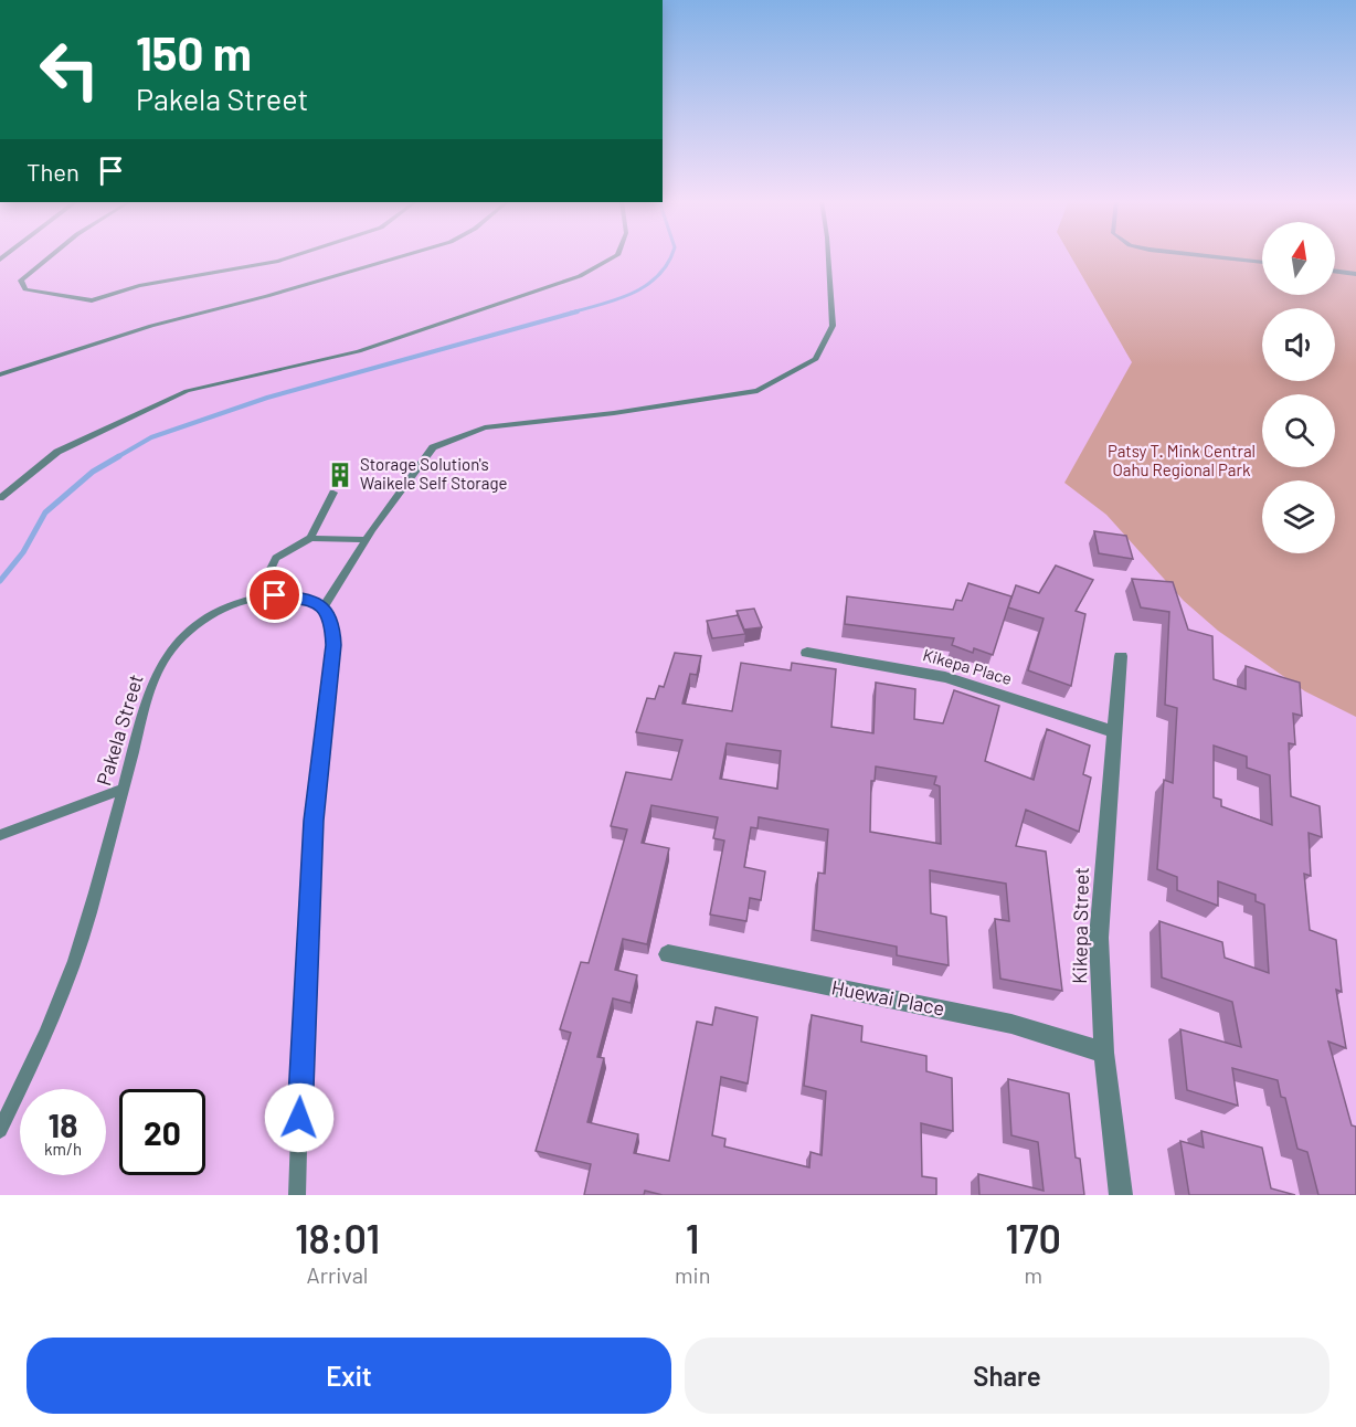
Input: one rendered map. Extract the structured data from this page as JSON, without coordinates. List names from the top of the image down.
{
  "streets": {
    "street": ["Kikepa Place", "Kikepa Street", "Huewai Place"],
    "lane": ["Pakela Street"]
  },
  "crossings": [
    ["Kikepa Place", "Kikepa Street"],
    ["Kikepa Street", "Huewai Place"]
  ],
  "parks": ["Patsy T. Mink Central Oahu Regional Park"],
  "places": {
    "building": ["Storage Solution's Waikele Self Storage"]
  },
  "north": "top",
  "page": {
    "turn": ["150 m", "Pakela Street"],
    "then": "Then",
    "speed": "18 km/h",
    "limit": "20",
    "eta": [
      "18:01",
      "Arrival",
      "1",
      "min",
      "170",
      "m"
    ],
    "buttons": ["Exit", "Share"]
  }
}
